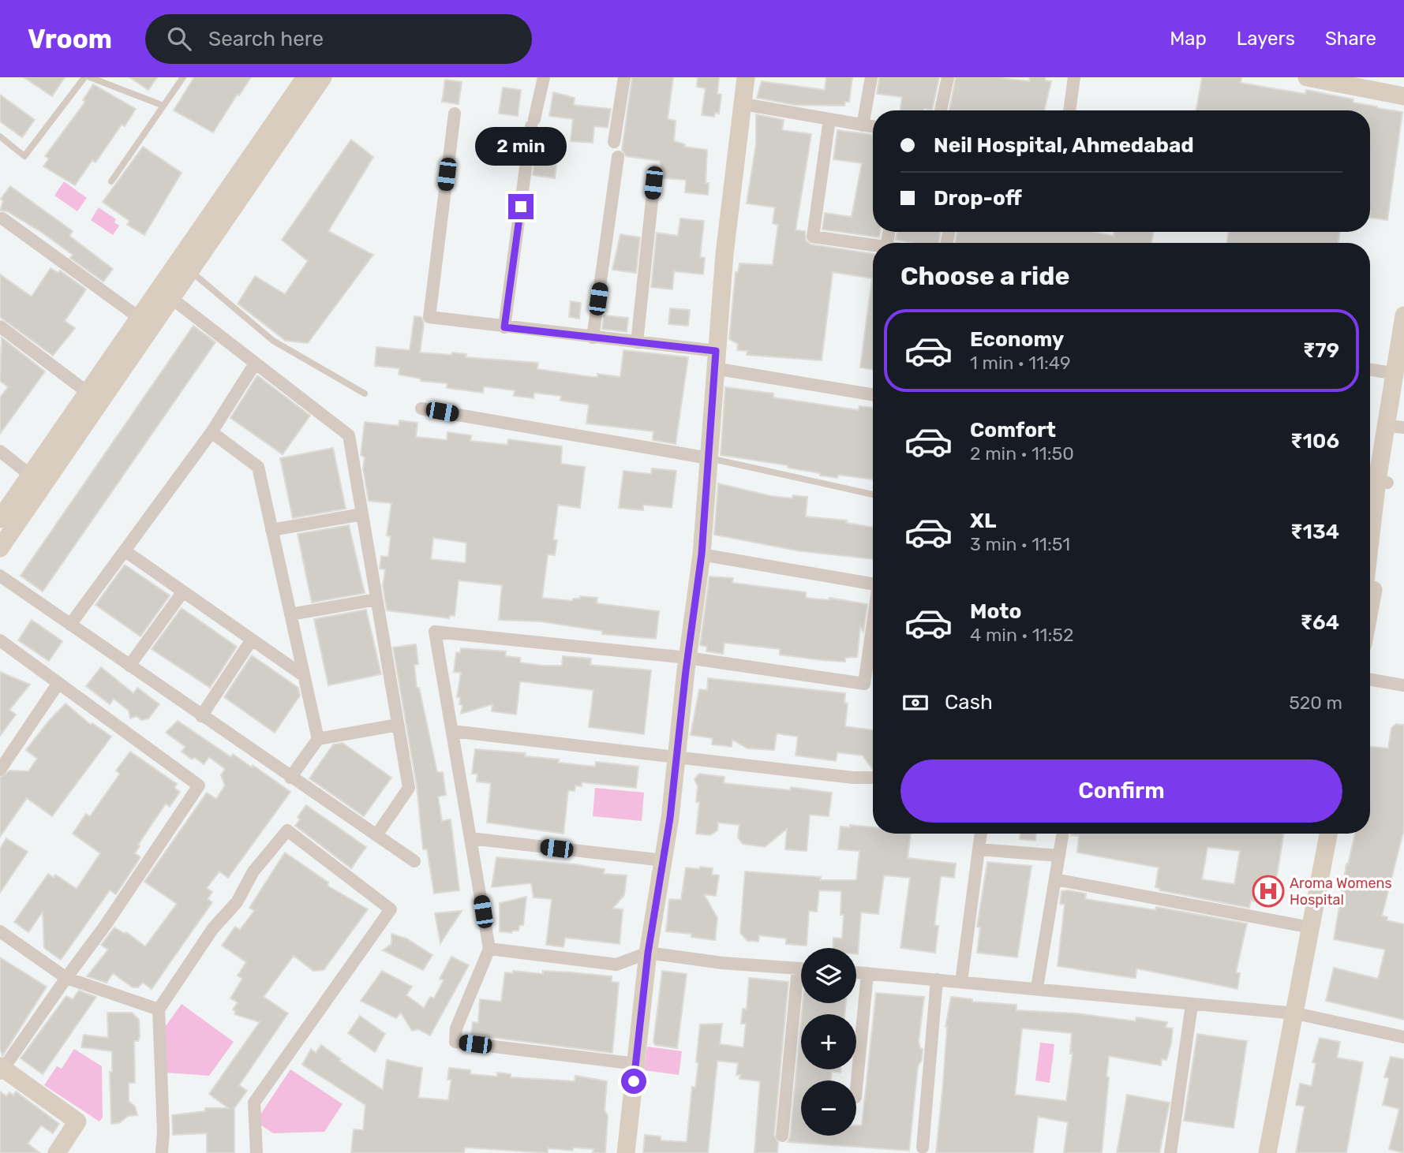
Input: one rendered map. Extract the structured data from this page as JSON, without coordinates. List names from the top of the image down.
{
  "places": {
    "hospital": ["Aroma Womens Hospital"]
  },
  "page": {
    "header": "Vroom",
    "search": "Search here",
    "nav": ["Map", "Layers", "Share"],
    "banner": ["Neil Hospital, Ahmedabad", "Drop-off"],
    "bubble": "2 min",
    "heading": "Choose a ride",
    "list": [
      {
        "name": "Economy",
        "note": "1 min · 11:49",
        "value": "₹79"
      },
      {
        "name": "Comfort",
        "note": "2 min · 11:50",
        "value": "₹106"
      },
      {
        "name": "XL",
        "note": "3 min · 11:51",
        "value": "₹134"
      },
      {
        "name": "Moto",
        "note": "4 min · 11:52",
        "value": "₹64"
      }
    ],
    "pay": ["Cash", "520 m"],
    "buttons": "Confirm",
    "map_buttons": ["+", "−"]
  }
}
